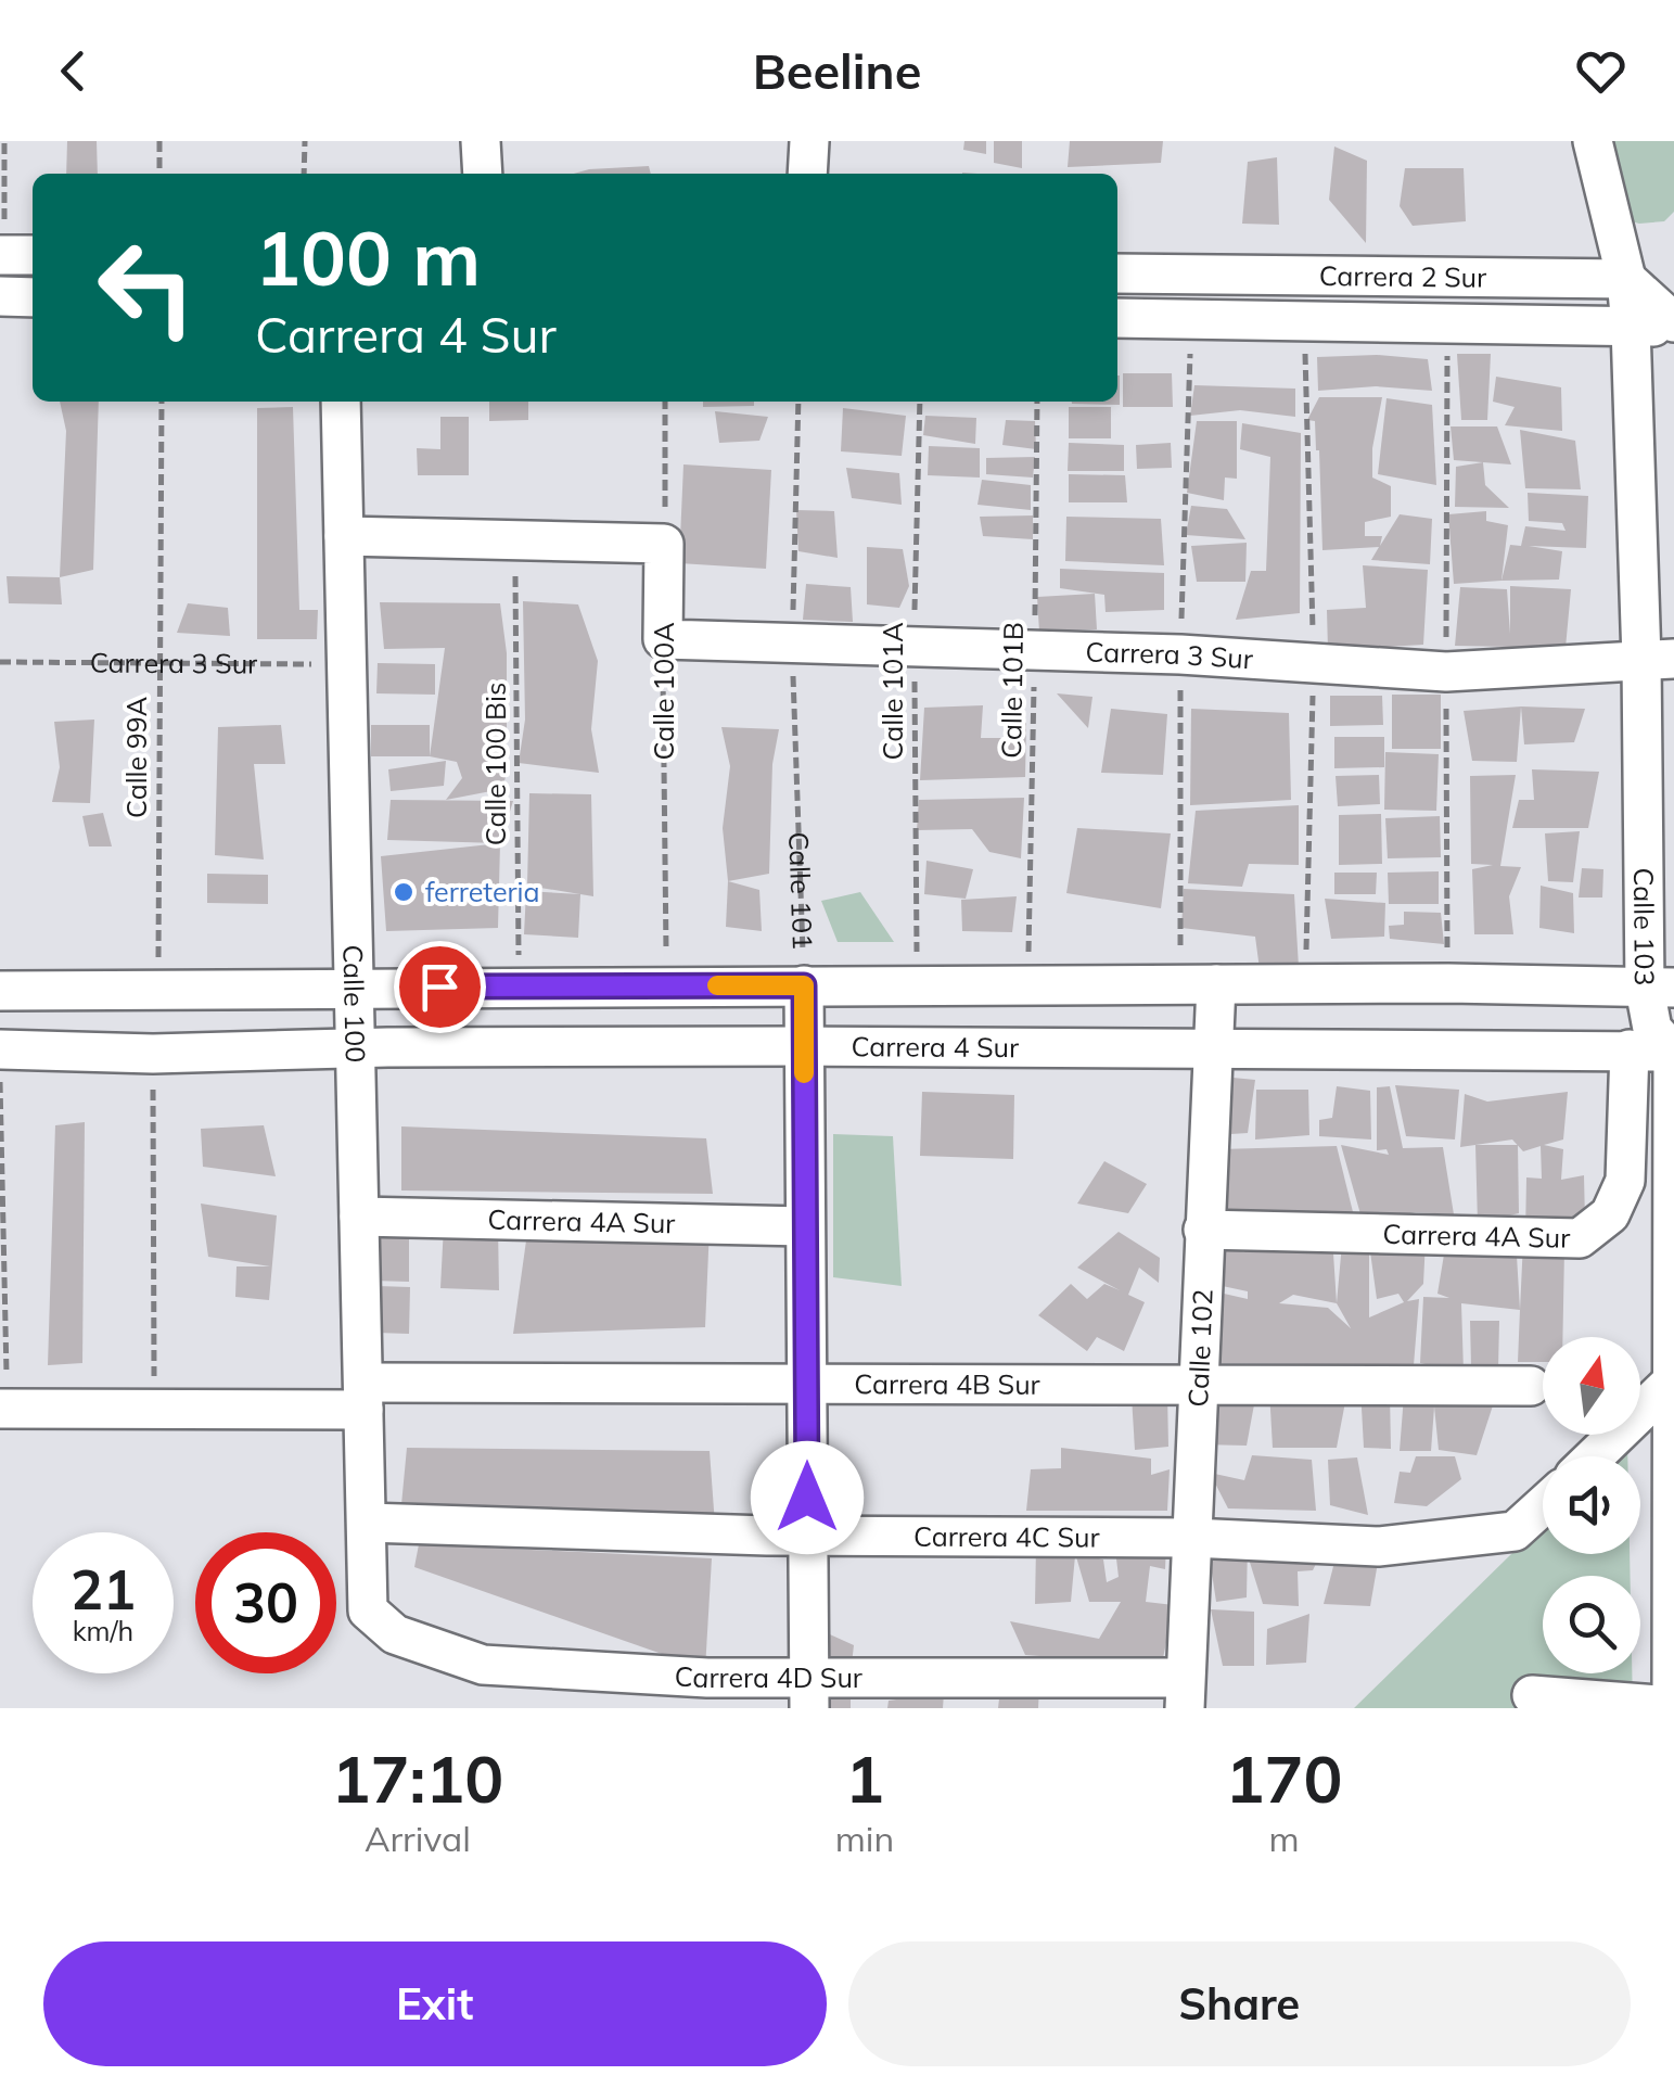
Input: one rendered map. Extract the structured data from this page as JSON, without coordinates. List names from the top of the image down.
{
  "streets": {
    "street": [
      "Carrera 2 Sur",
      "Carrera 3 Sur",
      "Calle 100A",
      "Calle 101",
      "Calle 103",
      "Calle 100",
      "Carrera 4 Sur",
      "Carrera 4A Sur",
      "Calle 102",
      "Carrera 4B Sur",
      "Carrera 4C Sur",
      "Carrera 4D Sur"
    ],
    "path": [
      "Calle 101B",
      "Calle 101A",
      "Calle 99A",
      "Calle 100 Bis"
    ]
  },
  "crossings": [
    ["Carrera 2 Sur", "Calle 103"],
    ["Carrera 3 Sur", "Calle 101B"],
    ["Carrera 3 Sur", "Calle 100A"],
    ["Carrera 3 Sur", "Calle 101A"],
    ["Carrera 3 Sur", "Calle 99A"],
    ["Carrera 3 Sur", "Calle 101"],
    ["Carrera 3 Sur", "Calle 103"],
    ["Carrera 3 Sur", "Calle 100"],
    ["Calle 101", "Carrera 4 Sur"],
    ["Calle 101", "Carrera 4A Sur"],
    ["Calle 101", "Carrera 4B Sur"],
    ["Calle 101", "Carrera 4C Sur"],
    ["Calle 101", "Carrera 4D Sur"],
    ["Calle 103", "Carrera 4 Sur"],
    ["Calle 100", "Carrera 4 Sur"],
    ["Calle 100", "Carrera 4A Sur"],
    ["Calle 100", "Carrera 4B Sur"],
    ["Calle 100", "Carrera 4C Sur"],
    ["Calle 100", "Carrera 4D Sur"],
    ["Carrera 4 Sur", "Carrera 4A Sur"],
    ["Carrera 4 Sur", "Calle 102"],
    ["Carrera 4A Sur", "Calle 102"],
    ["Calle 102", "Carrera 4B Sur"],
    ["Calle 102", "Carrera 4C Sur"],
    ["Calle 102", "Carrera 4D Sur"]
  ],
  "places": ["ferreteria"],
  "north": "top",
  "page": {
    "header": "Beeline",
    "turn": ["100 m", "Carrera 4 Sur"],
    "speed": "21 km/h",
    "limit": "30",
    "eta": [
      "17:10",
      "Arrival",
      "1",
      "min",
      "170",
      "m"
    ],
    "buttons": ["Exit", "Share"]
  }
}
